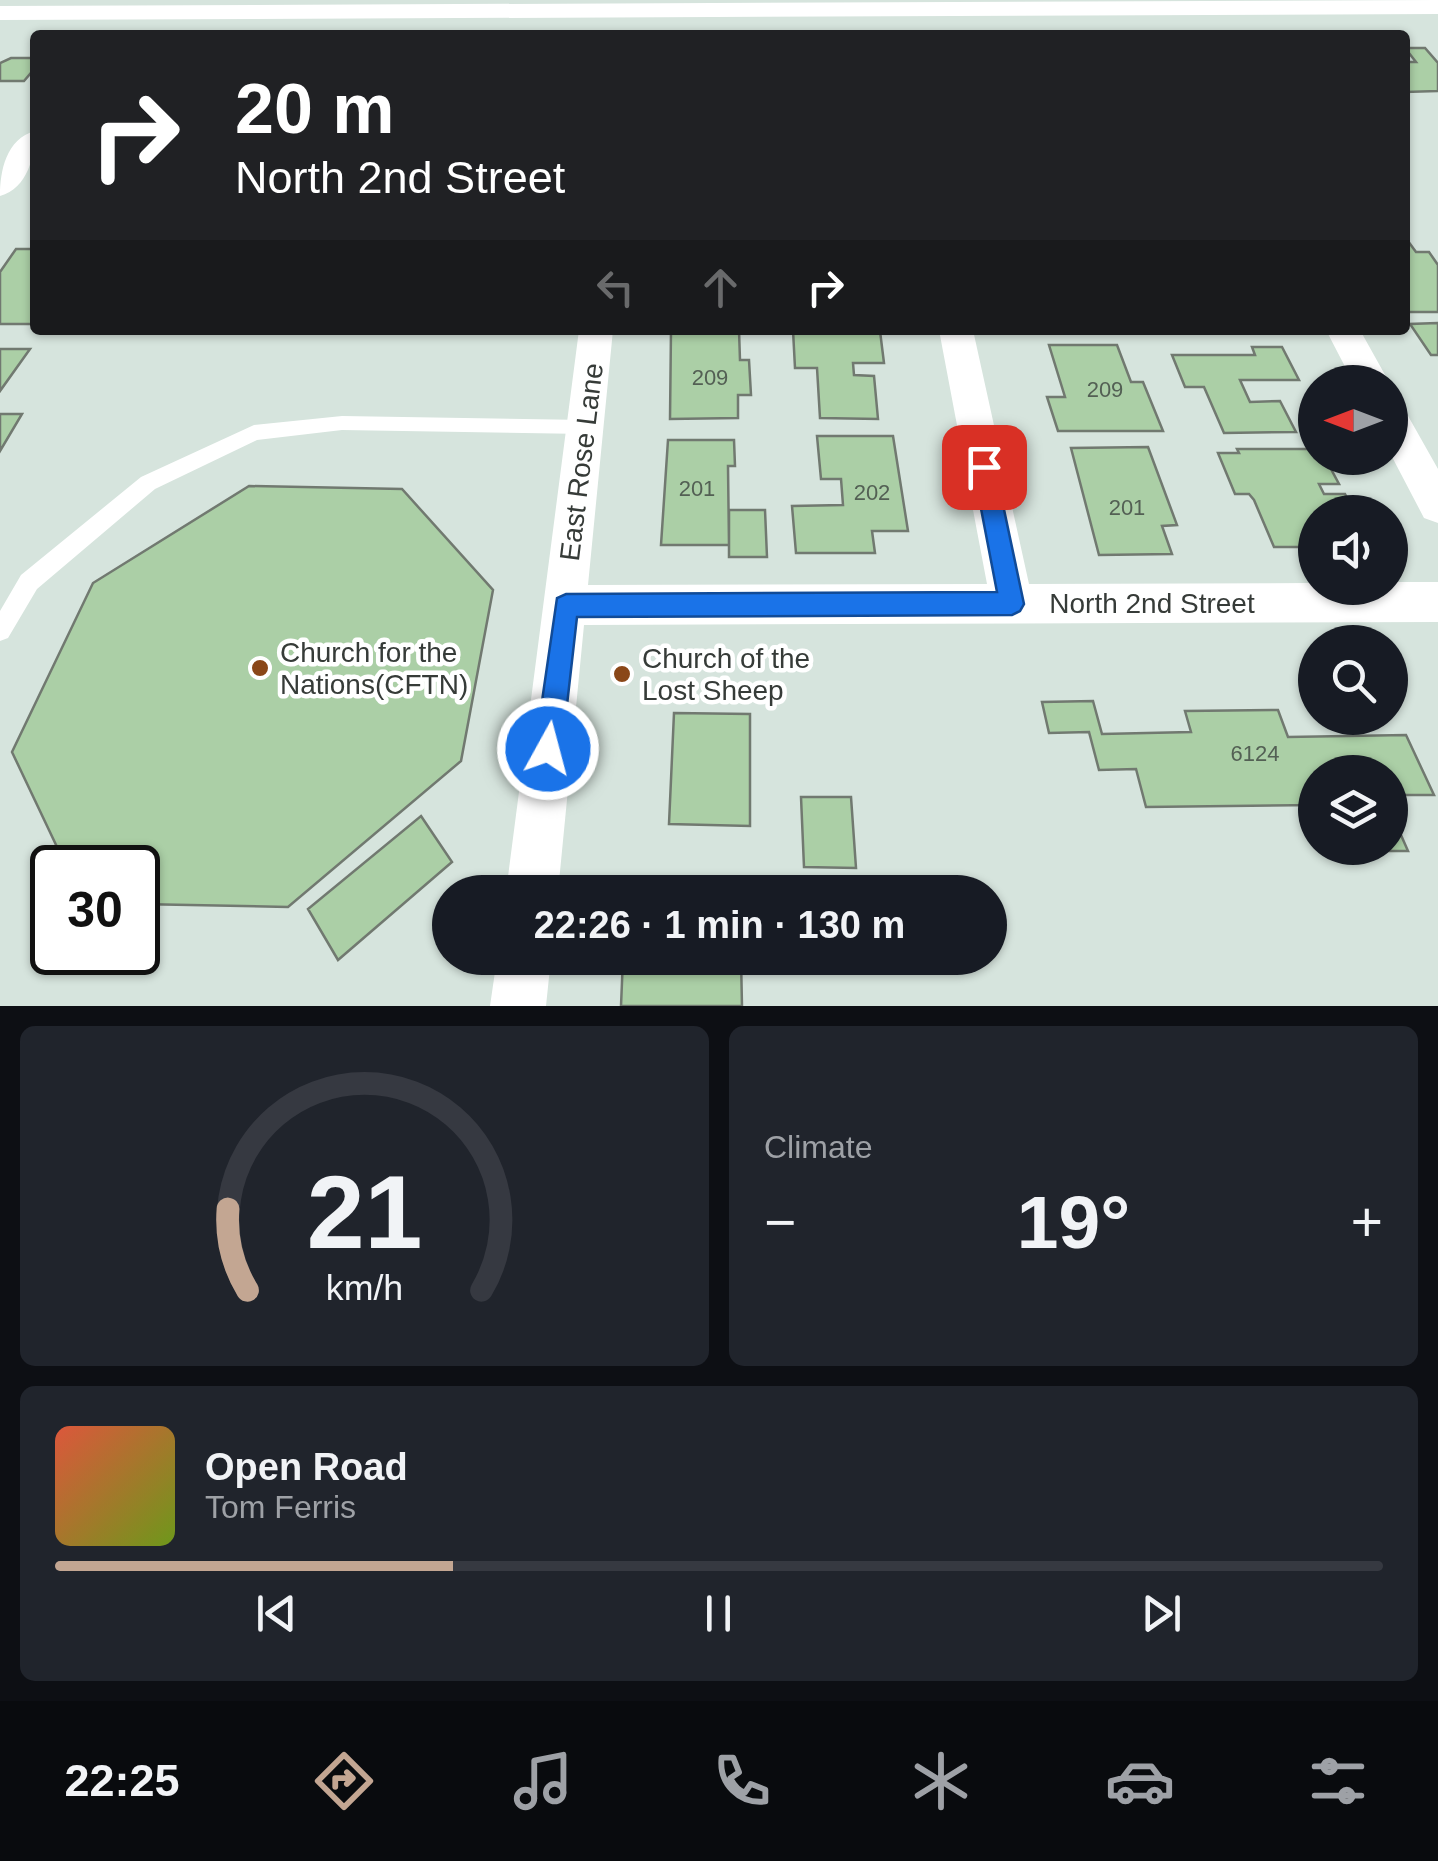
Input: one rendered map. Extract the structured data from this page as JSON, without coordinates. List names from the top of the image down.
{
  "streets": {
    "street": ["East Rose Lane", "North 2nd Street"]
  },
  "crossings": [
    ["East Rose Lane", "North 2nd Street"]
  ],
  "places": ["Church for the Nations(CFTN)", "Church of the Lost Sheep"],
  "house_numbers": [
    "209",
    "209",
    "201",
    "202",
    "201",
    "6124"
  ],
  "north": "left",
  "page": {
    "turn": ["20 m", "North 2nd Street"],
    "limit": "30",
    "trip": "22:26 · 1 min · 130 m",
    "tile": "Climate",
    "heat": ["−", "19°", "+"],
    "song": ["Open Road", "Tom Ferris"],
    "tabs": "22:25",
    "gauge": ["21", "km/h"]
  }
}
